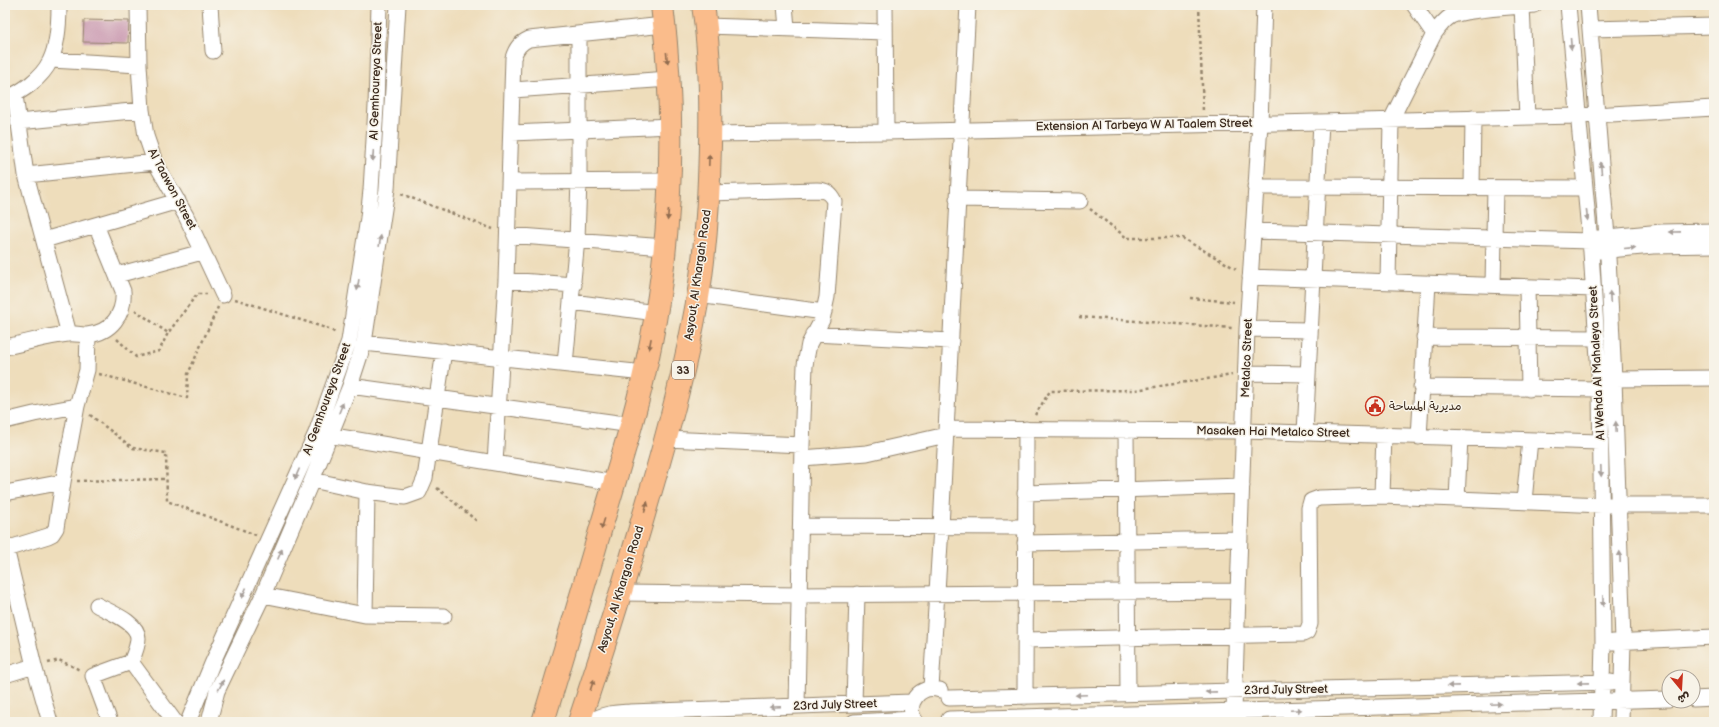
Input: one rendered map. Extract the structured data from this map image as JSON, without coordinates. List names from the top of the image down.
{
  "streets": {
    "highway": ["Asyout, Al Khargah Road", "33"],
    "street": [
      "Al Gemhoureya Street",
      "Extension Al Tarbeya W Al Taalem Street",
      "Al Taawon Street",
      "Metalco Street",
      "Al Wehda Al Mahaleya Street",
      "Masaken Hai Metalco Street",
      "23rd July Street"
    ]
  },
  "crossings": [
    ["Extension Al Tarbeya W Al Taalem Street", "Asyout, Al Khargah Road"],
    ["Extension Al Tarbeya W Al Taalem Street", "Metalco Street"],
    ["Extension Al Tarbeya W Al Taalem Street", "Al Wehda Al Mahaleya Street"],
    ["Asyout, Al Khargah Road", "Masaken Hai Metalco Street"],
    ["Metalco Street", "Masaken Hai Metalco Street"],
    ["Metalco Street", "23rd July Street"],
    ["Al Wehda Al Mahaleya Street", "Masaken Hai Metalco Street"],
    ["Al Wehda Al Mahaleya Street", "23rd July Street"]
  ],
  "places": {
    "public building": ["مديرية المساحة"]
  },
  "north": "bottom"
}
